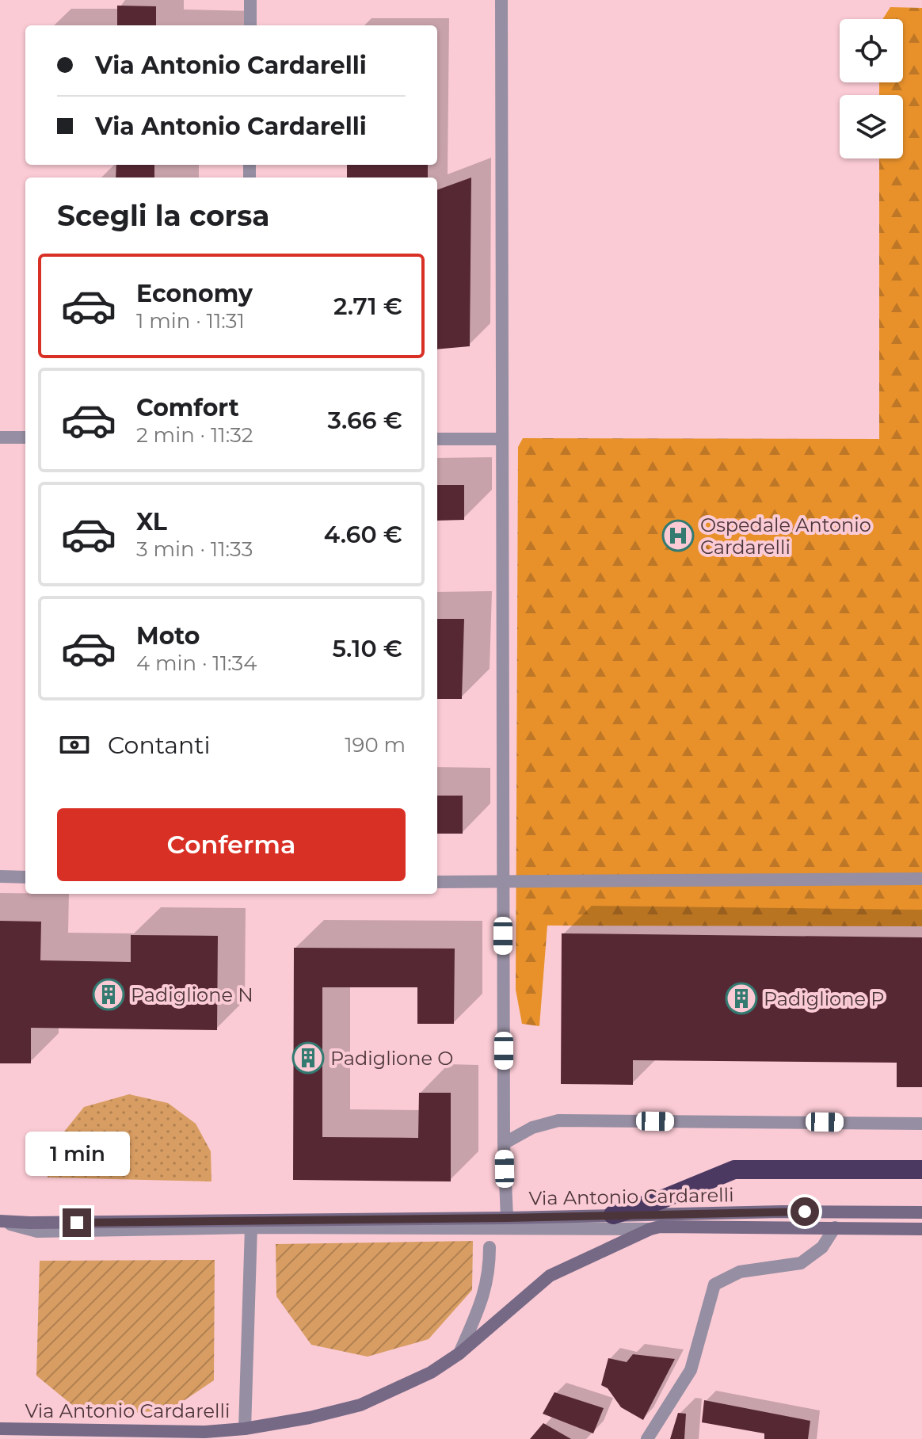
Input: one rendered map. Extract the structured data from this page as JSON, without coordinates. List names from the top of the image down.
{
  "streets": {
    "main road": ["Via Antonio Cardarelli"]
  },
  "places": {
    "hospital": ["Ospedale Antonio Cardarelli"],
    "building": ["Padiglione N", "Padiglione P", "Padiglione O"]
  },
  "page": {
    "banner": ["Via Antonio Cardarelli", "Via Antonio Cardarelli"],
    "heading": "Scegli la corsa",
    "list": [
      {
        "name": "Economy",
        "note": "1 min · 11:31",
        "value": "2.71 €"
      },
      {
        "name": "Comfort",
        "note": "2 min · 11:32",
        "value": "3.66 €"
      },
      {
        "name": "XL",
        "note": "3 min · 11:33",
        "value": "4.60 €"
      },
      {
        "name": "Moto",
        "note": "4 min · 11:34",
        "value": "5.10 €"
      }
    ],
    "pay": ["Contanti", "190 m"],
    "buttons": "Conferma",
    "bubble": "1 min"
  }
}
